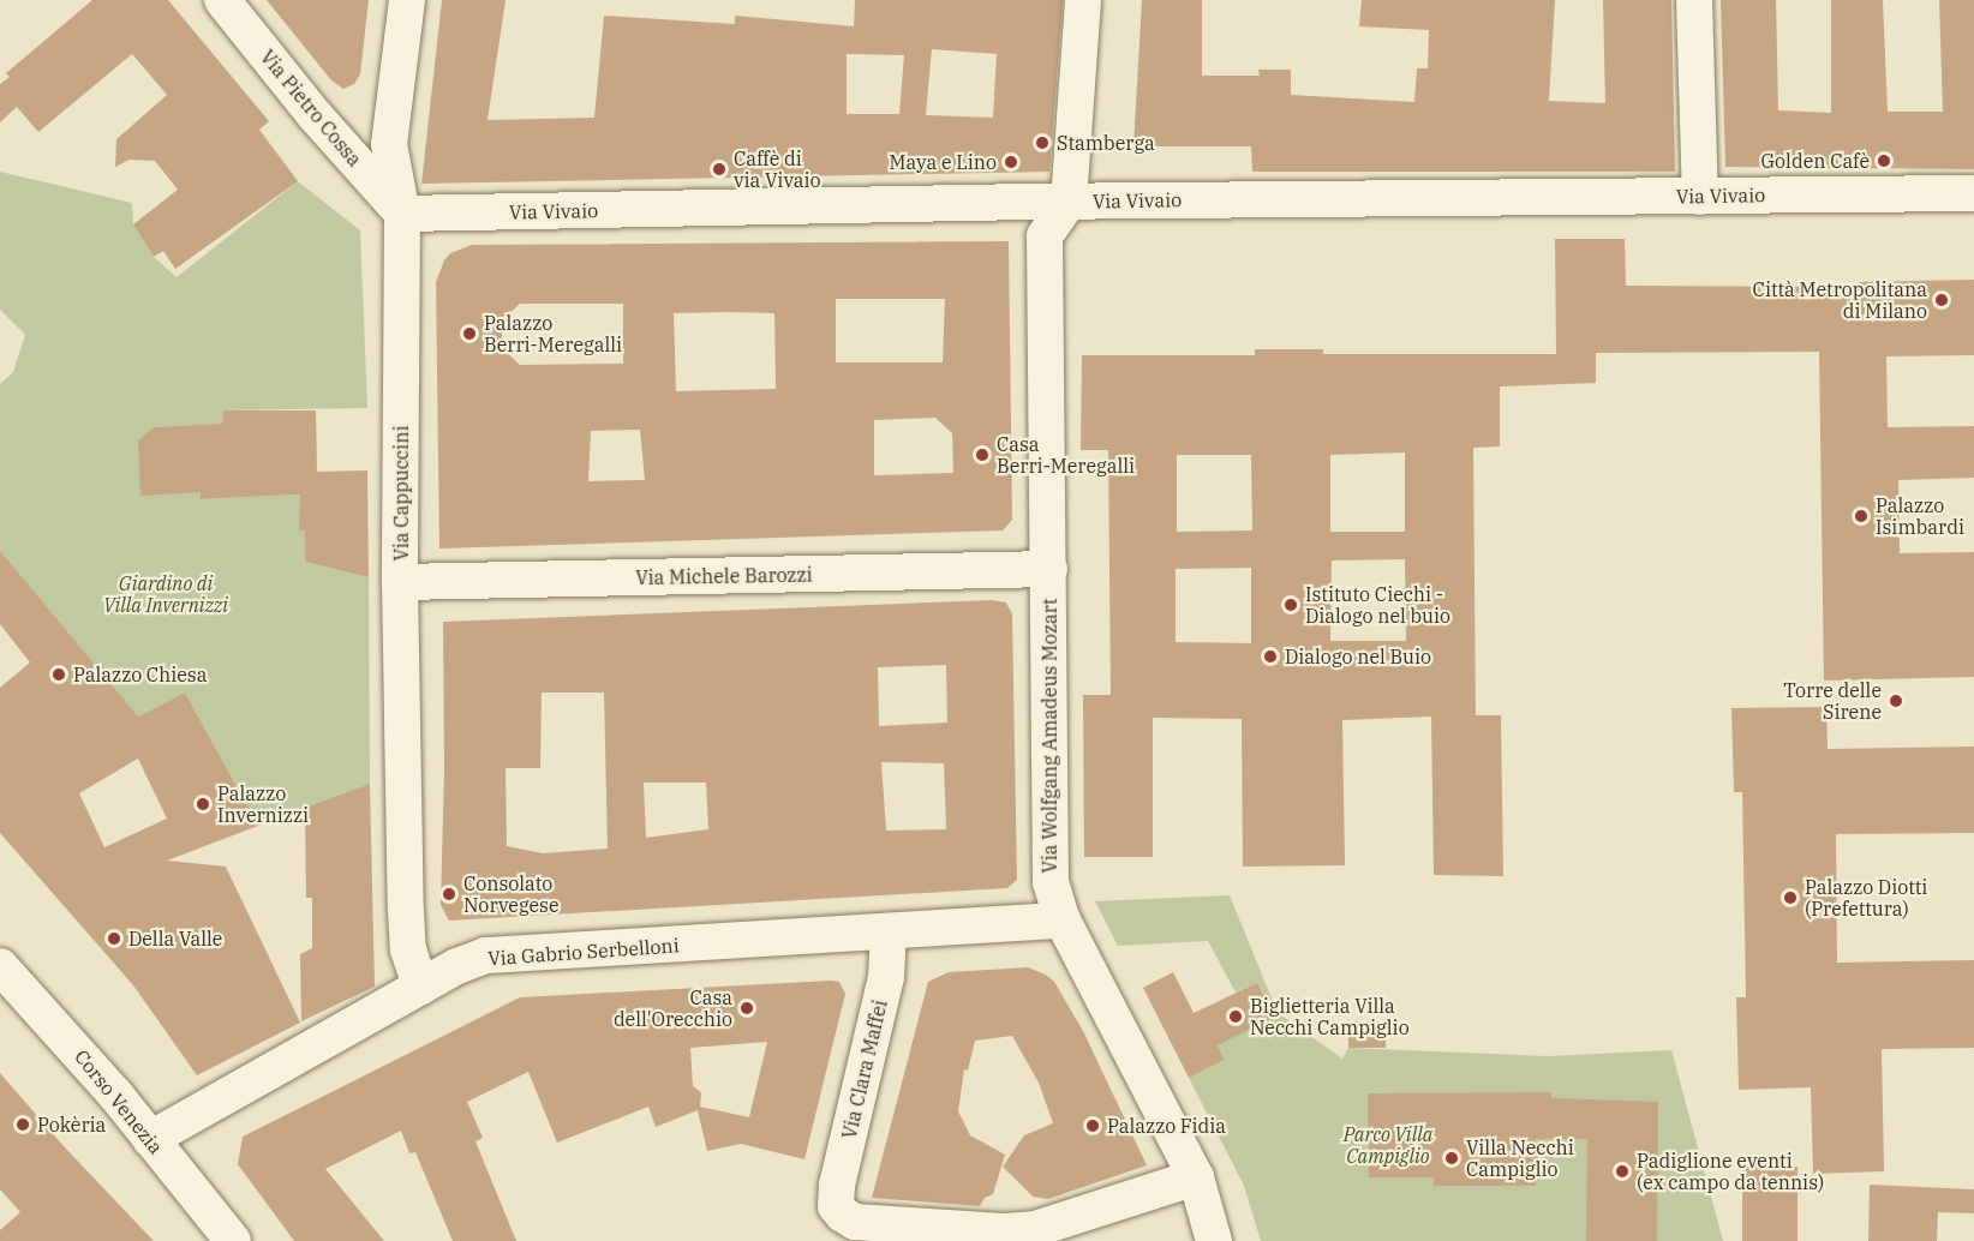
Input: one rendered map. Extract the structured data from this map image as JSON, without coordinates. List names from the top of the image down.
{
  "streets": {
    "street": [
      "Via Pietro Cossa",
      "Via Vivaio",
      "Via Cappuccini",
      "Via Michele Barozzi",
      "Via Wolfgang Amadeus Mozart",
      "Via Gabrio Serbelloni",
      "Via Clara Maffei",
      "Corso Venezia"
    ]
  },
  "crossings": [
    ["Via Pietro Cossa", "Via Vivaio"],
    ["Via Pietro Cossa", "Via Cappuccini"],
    ["Via Vivaio", "Via Cappuccini"],
    ["Via Vivaio", "Via Wolfgang Amadeus Mozart"],
    ["Via Cappuccini", "Via Michele Barozzi"],
    ["Via Cappuccini", "Via Gabrio Serbelloni"],
    ["Via Michele Barozzi", "Via Wolfgang Amadeus Mozart"],
    ["Via Wolfgang Amadeus Mozart", "Via Gabrio Serbelloni"],
    ["Via Wolfgang Amadeus Mozart", "Via Clara Maffei"],
    ["Via Gabrio Serbelloni", "Via Clara Maffei"],
    ["Via Gabrio Serbelloni", "Corso Venezia"]
  ],
  "parks": ["Giardino di Villa Invernizzi", "Parco Villa Campiglio"],
  "places": [
    "Stamberga",
    "Golden Cafè",
    "Maya e Lino",
    "Caffè di via Vivaio",
    "Città Metropolitana di Milano",
    "Palazzo Berri-Meregalli",
    "Casa Berri-Meregalli",
    "Palazzo Isimbardi",
    "Istituto Ciechi - Dialogo nel buio",
    "Dialogo nel Buio",
    "Palazzo Chiesa",
    "Torre delle Sirene",
    "Palazzo Invernizzi",
    "Consolato Norvegese",
    "Palazzo Diotti (Prefettura)",
    "Della Valle",
    "Casa dell'Orecchio",
    "Biglietteria Villa Necchi Campiglio",
    "Pokèria",
    "Palazzo Fidia",
    "Villa Necchi Campiglio",
    "Padiglione eventi (ex campo da tennis)"
  ]
}
